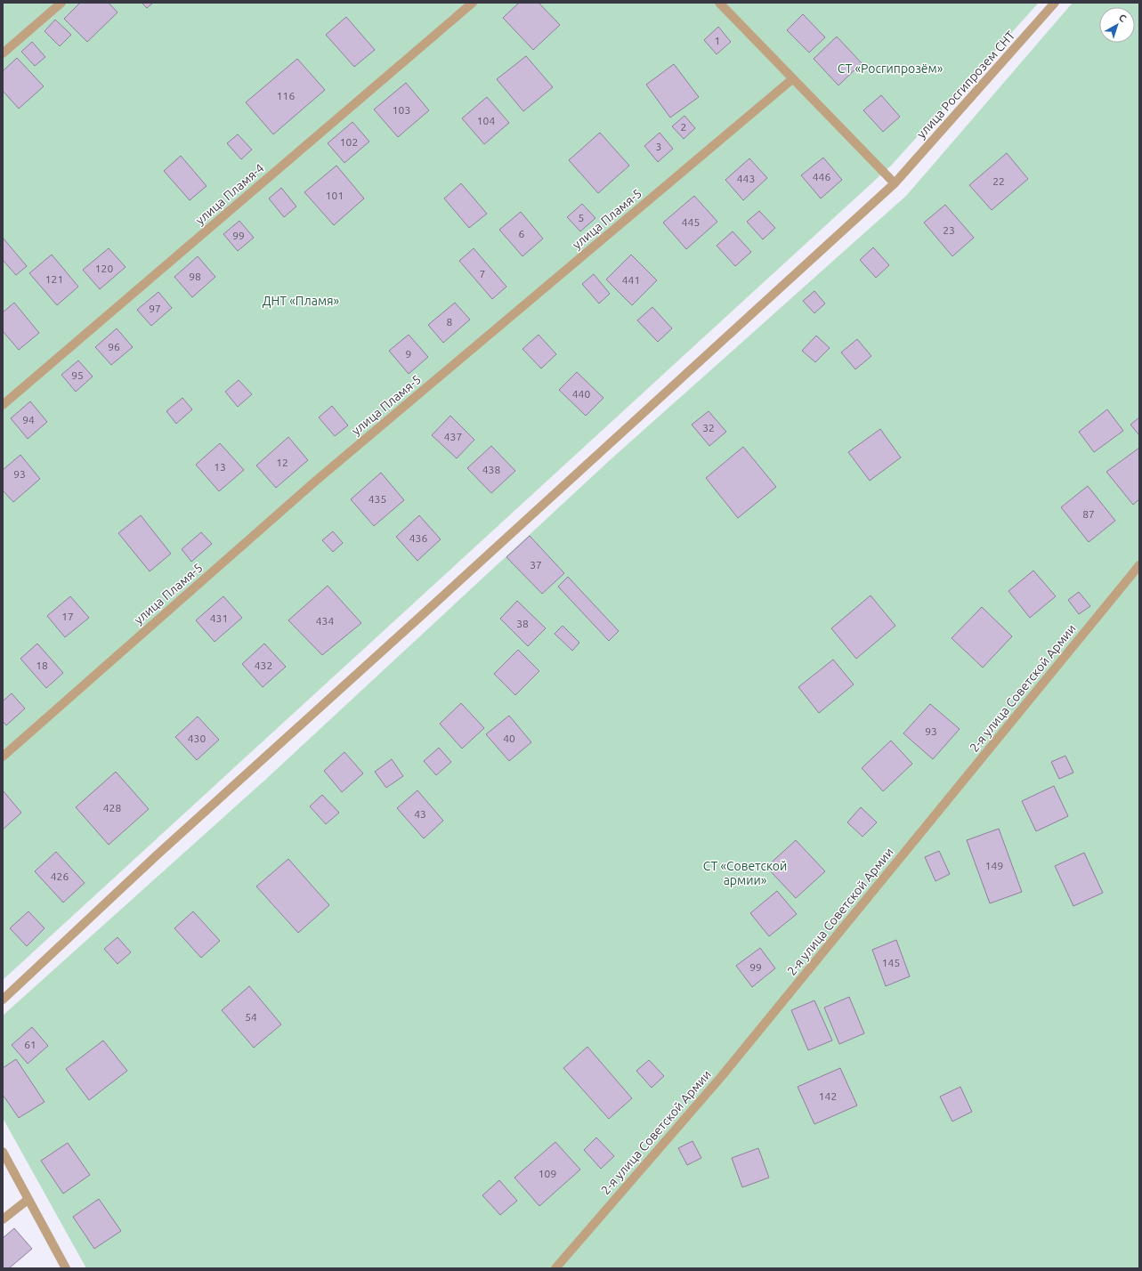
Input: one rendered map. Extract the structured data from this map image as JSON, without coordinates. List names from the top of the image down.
{
  "streets": {
    "street": [
      "улица Росгипрозем СНТ",
      "улица Пламя-4",
      "улица Пламя-5",
      "2-я улица Советской Армии"
    ]
  },
  "parks": ["СТ «Росгипрозём»", "ДНТ «Пламя»", "СТ «Советской армии»"],
  "house_numbers": [
    "1",
    "116",
    "103",
    "104",
    "2",
    "102",
    "3",
    "446",
    "443",
    "22",
    "101",
    "5",
    "445",
    "23",
    "6",
    "99",
    "120",
    "7",
    "98",
    "121",
    "441",
    "97",
    "8",
    "96",
    "9",
    "95",
    "440",
    "94",
    "32",
    "437",
    "12",
    "13",
    "438",
    "93",
    "435",
    "87",
    "436",
    "37",
    "17",
    "431",
    "434",
    "38",
    "18",
    "432",
    "93",
    "430",
    "40",
    "428",
    "43",
    "149",
    "426",
    "145",
    "99",
    "54",
    "61",
    "142",
    "109"
  ],
  "north": "top right"
}
